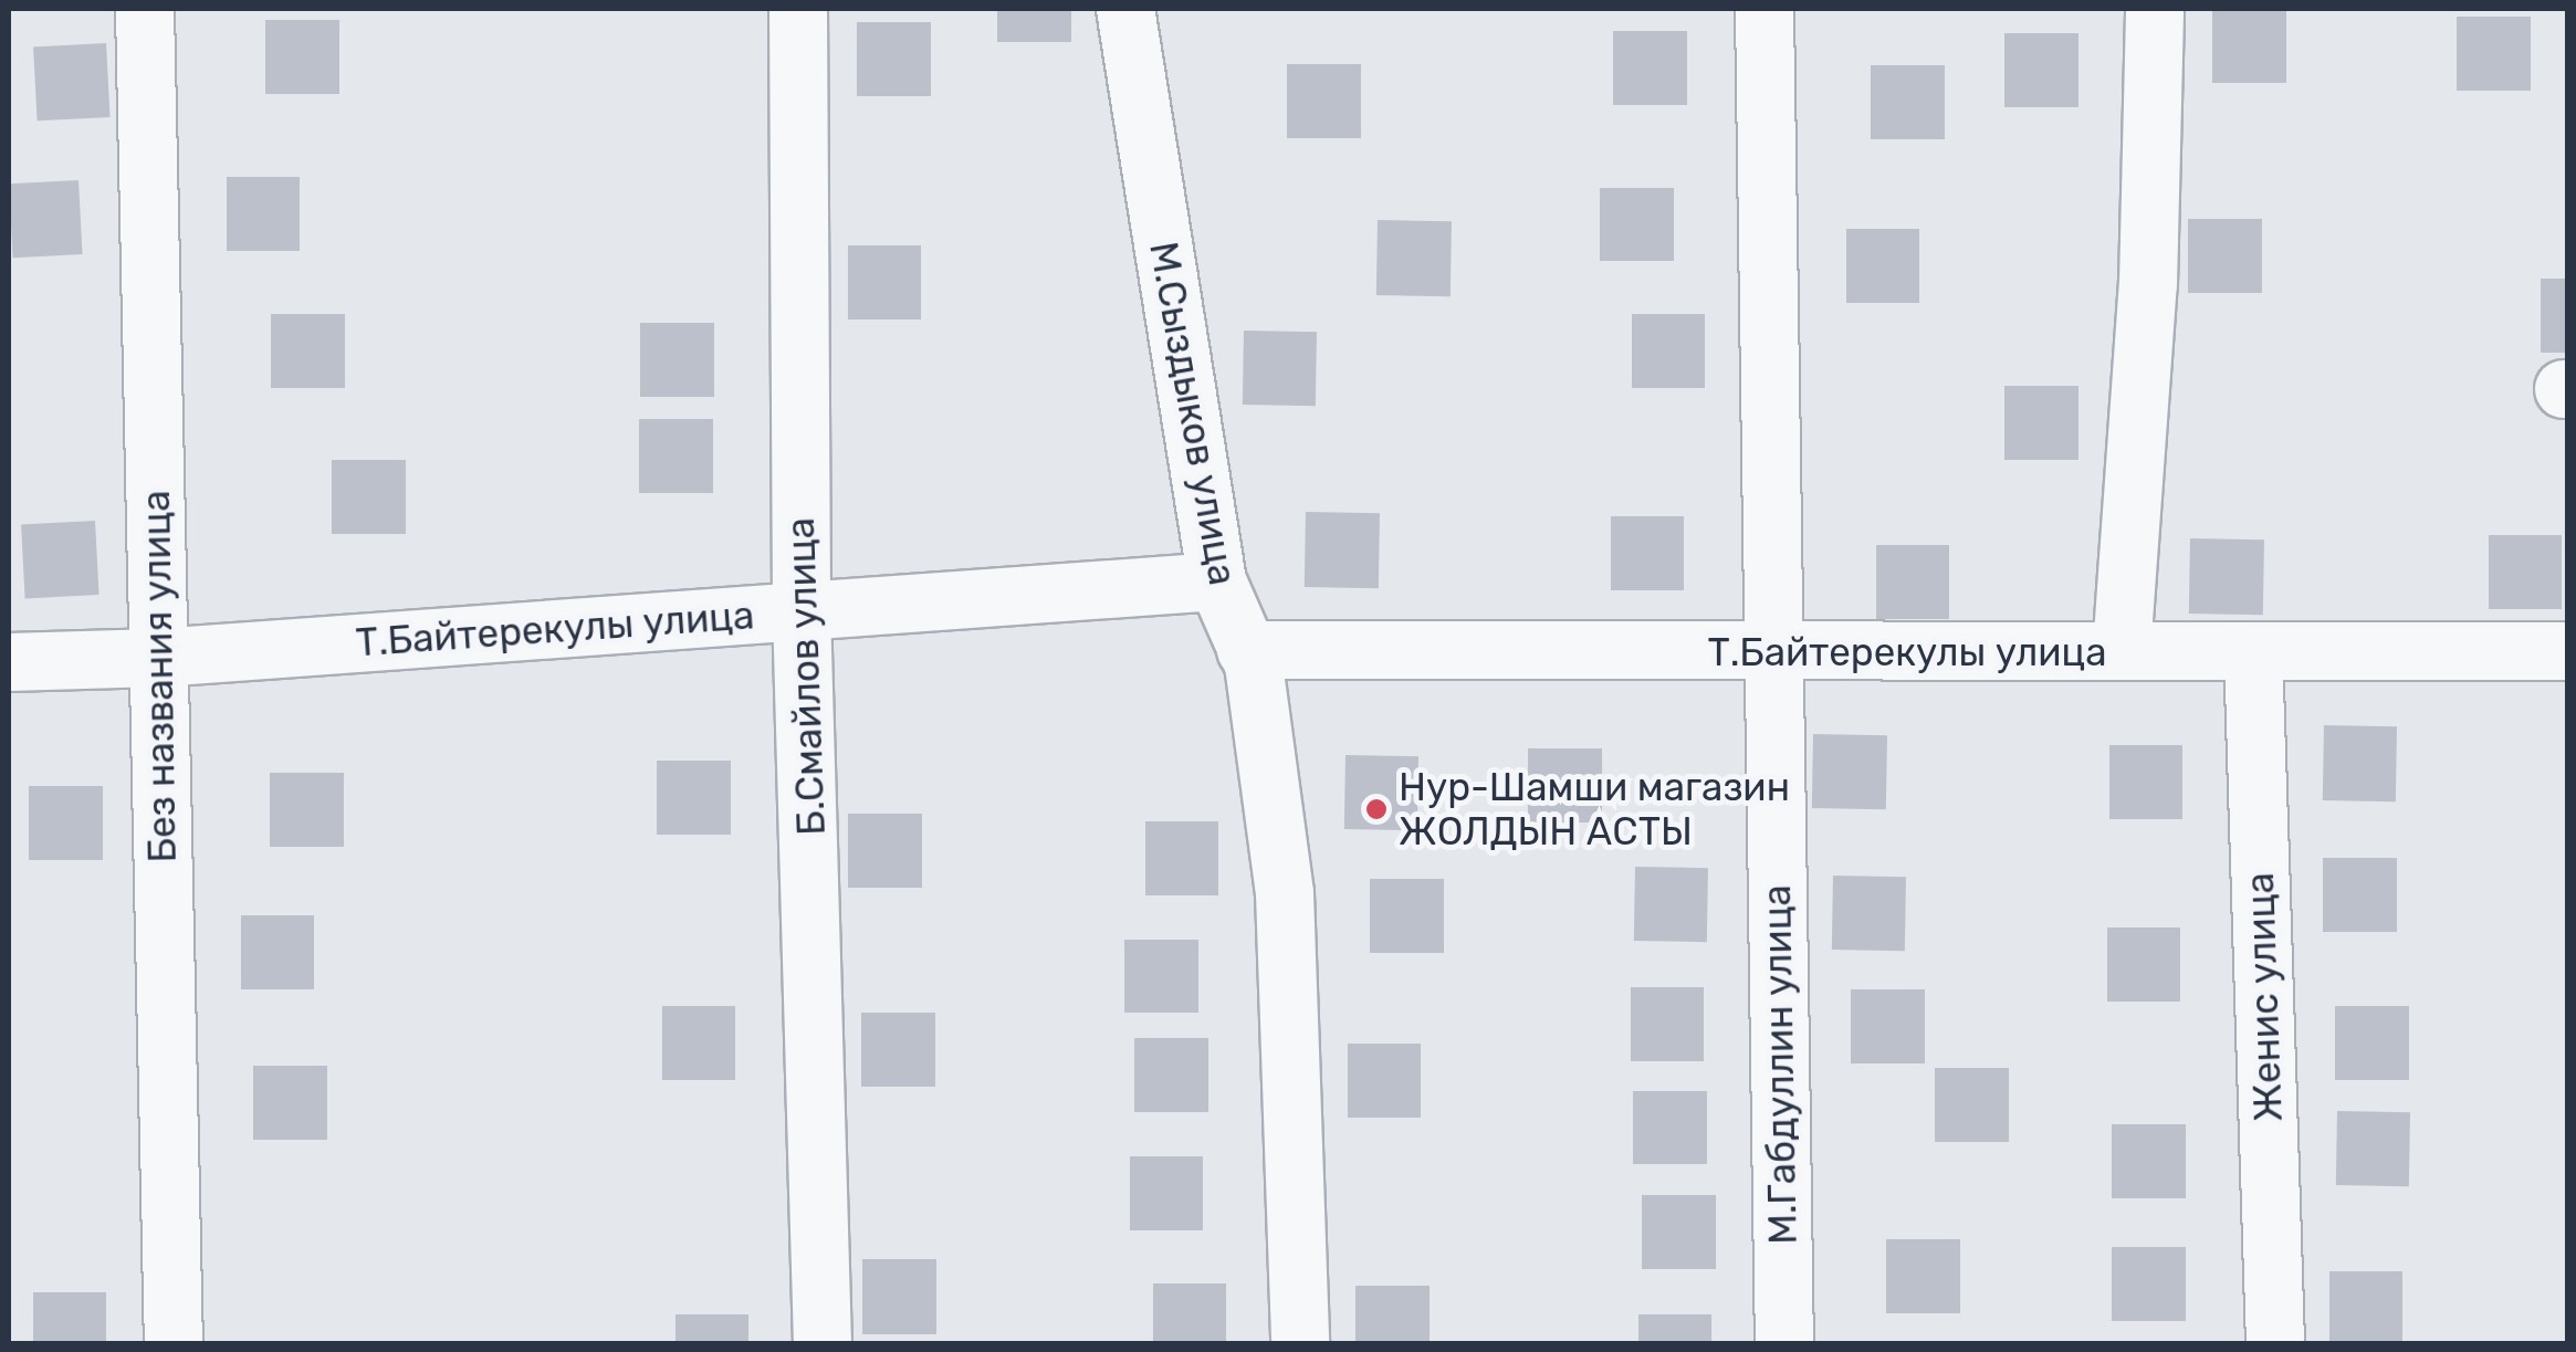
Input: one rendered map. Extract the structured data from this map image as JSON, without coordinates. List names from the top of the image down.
{
  "streets": {
    "street": [
      "М.Сыздыков улица",
      "Т.Байтерекулы улица",
      "Без названия улица",
      "Б.Смайлов улица",
      "Женис улица",
      "М.Габдуллин улица"
    ]
  },
  "crossings": [
    ["М.Сыздыков улица", "Т.Байтерекулы улица"],
    ["Т.Байтерекулы улица", "Без названия улица"],
    ["Т.Байтерекулы улица", "Б.Смайлов улица"],
    ["Т.Байтерекулы улица", "Женис улица"],
    ["Т.Байтерекулы улица", "М.Габдуллин улица"]
  ],
  "places": ["Нур-Шамши магазин ЖОЛДЫН АСТЫ"]
}
